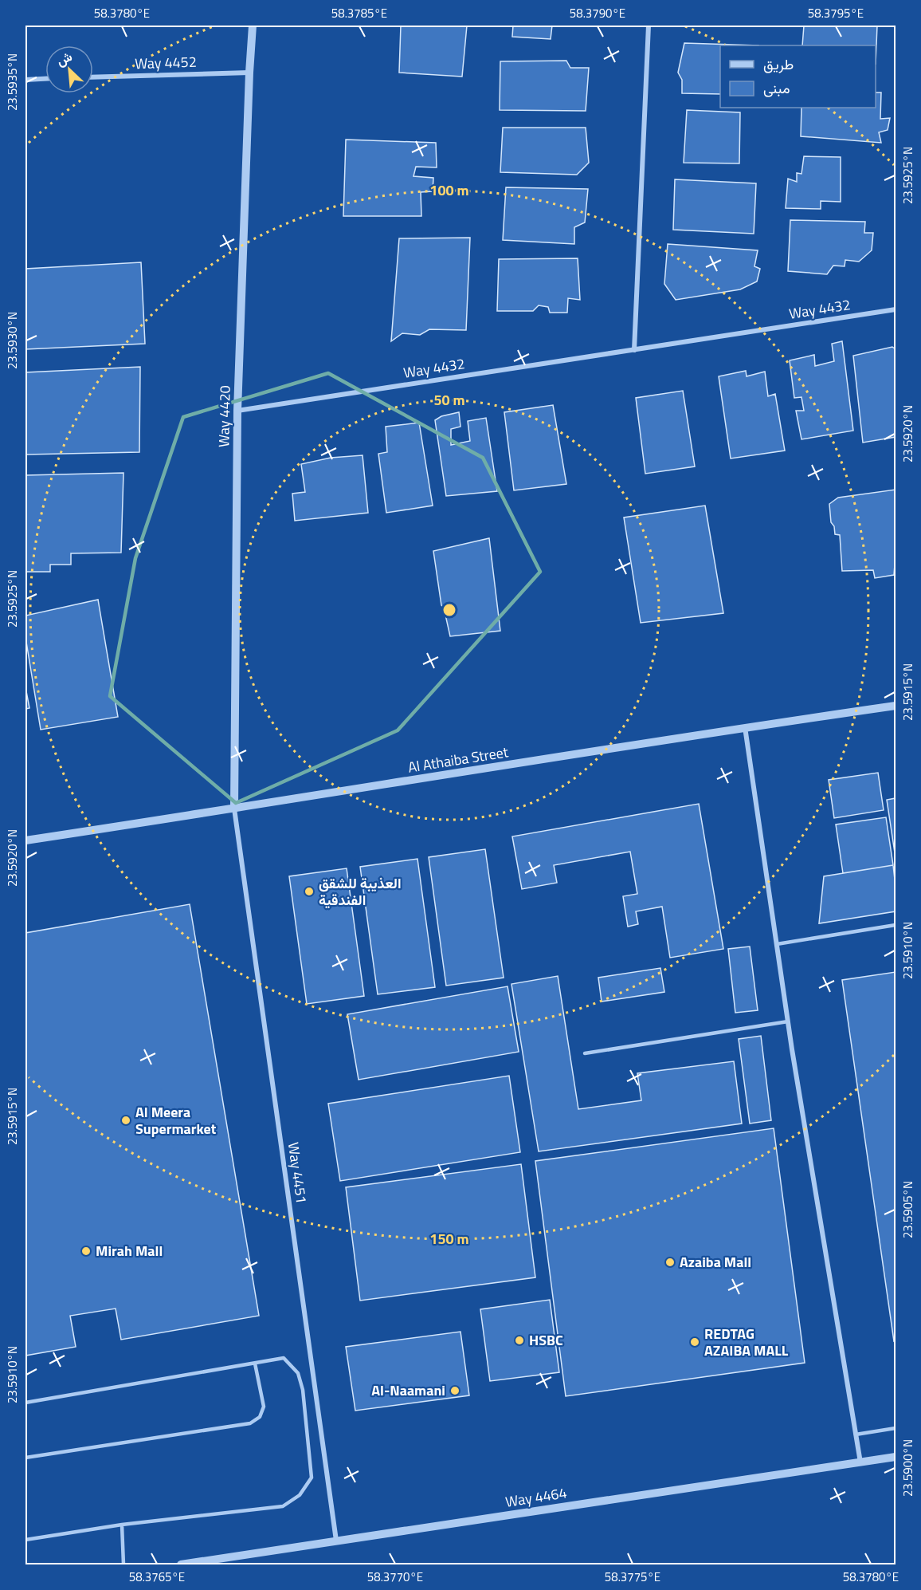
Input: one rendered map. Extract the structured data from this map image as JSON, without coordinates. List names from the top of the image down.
{
  "streets": {
    "street": [
      "Way 4452",
      "Way 4432",
      "Way 4420",
      "Al Athaiba Street",
      "Way 4451",
      "Way 4464"
    ]
  },
  "crossings": [
    ["Way 4452", "Way 4420"],
    ["Way 4432", "Way 4420"],
    ["Way 4420", "Al Athaiba Street"],
    ["Way 4420", "Way 4451"],
    ["Al Athaiba Street", "Way 4451"],
    ["Way 4451", "Way 4464"]
  ],
  "places": [
    "العذيبة للشقق الفندقية",
    "Al Meera Supermarket",
    "Mirah Mall",
    "Azaiba Mall",
    "HSBC",
    "REDTAG AZAIBA MALL",
    "Al-Naamani"
  ],
  "legend": ["طريق", "مبنى"],
  "north": "top left",
  "coordinates": [
    "58.3780°E",
    "58.3785°E",
    "58.3790°E",
    "58.3795°E",
    "23.5935°N",
    "23.5925°N",
    "23.5930°N",
    "23.5920°N",
    "23.5915°N",
    "23.5910°N",
    "23.5905°N",
    "23.5900°N",
    "58.3765°E",
    "58.3770°E",
    "58.3775°E"
  ],
  "rings": ["100 m", "50 m", "150 m"]
}
